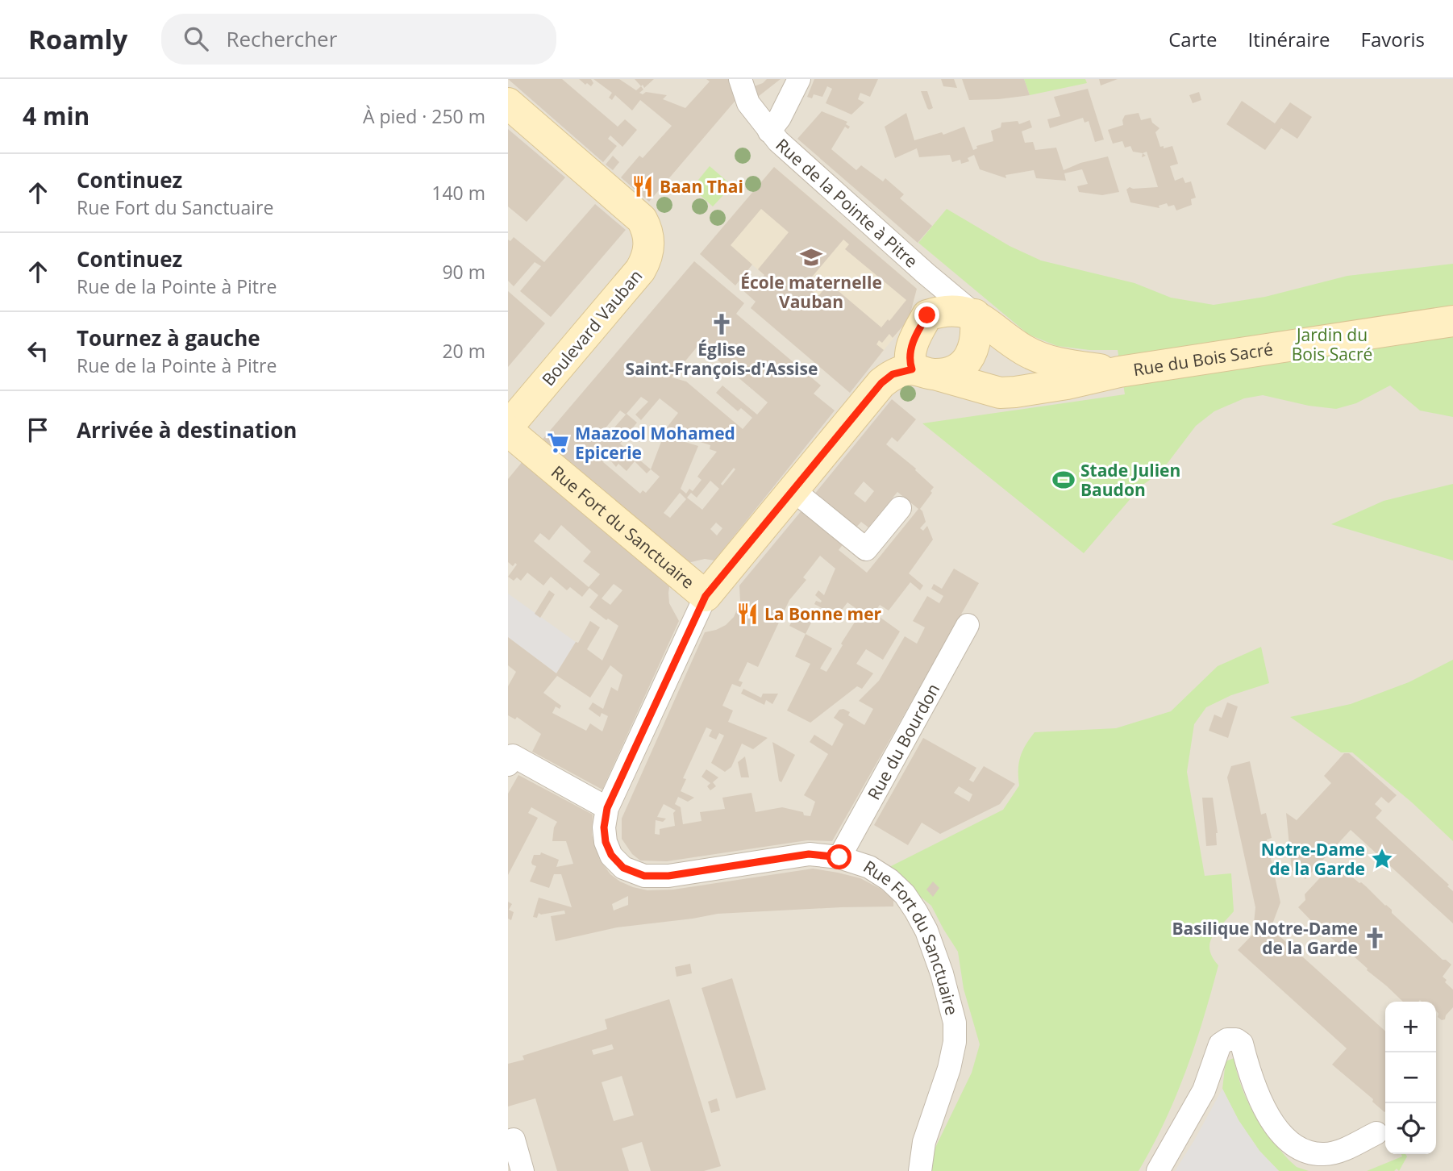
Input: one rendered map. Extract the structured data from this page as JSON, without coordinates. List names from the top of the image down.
{
  "streets": {
    "street": [
      "Rue de la Pointe à Pitre",
      "Boulevard Vauban",
      "Rue du Bois Sacré",
      "Rue Fort du Sanctuaire",
      "Rue du Bourdon"
    ]
  },
  "crossings": [
    ["Rue de la Pointe à Pitre", "Rue du Bois Sacré"],
    ["Boulevard Vauban", "Rue Fort du Sanctuaire"],
    ["Rue Fort du Sanctuaire", "Rue du Bourdon"]
  ],
  "parks": ["Jardin du Bois Sacré"],
  "places": {
    "restaurant": ["Baan Thai", "La Bonne mer"],
    "school or university": ["École maternelle Vauban"],
    "church": ["Église Saint-François-d'Assise", "Basilique Notre-Dame de la Garde"],
    "supermarket": ["Maazool Mohamed Epicerie"],
    "sports": ["Stade Julien Baudon"],
    "place": ["Notre-Dame de la Garde"]
  },
  "page": {
    "header": "Roamly",
    "search": "Rechercher",
    "nav": ["Carte", "Itinéraire", "Favoris"],
    "heading": ["4 min", "À pied · 250 m"],
    "list": [
      ["Continuez", "Rue Fort du Sanctuaire", "140 m"],
      ["Continuez", "Rue de la Pointe à Pitre", "90 m"],
      ["Tournez à gauche", "Rue de la Pointe à Pitre", "20 m"],
      "Arrivée à destination"
    ],
    "map_buttons": ["+", "−"]
  }
}
